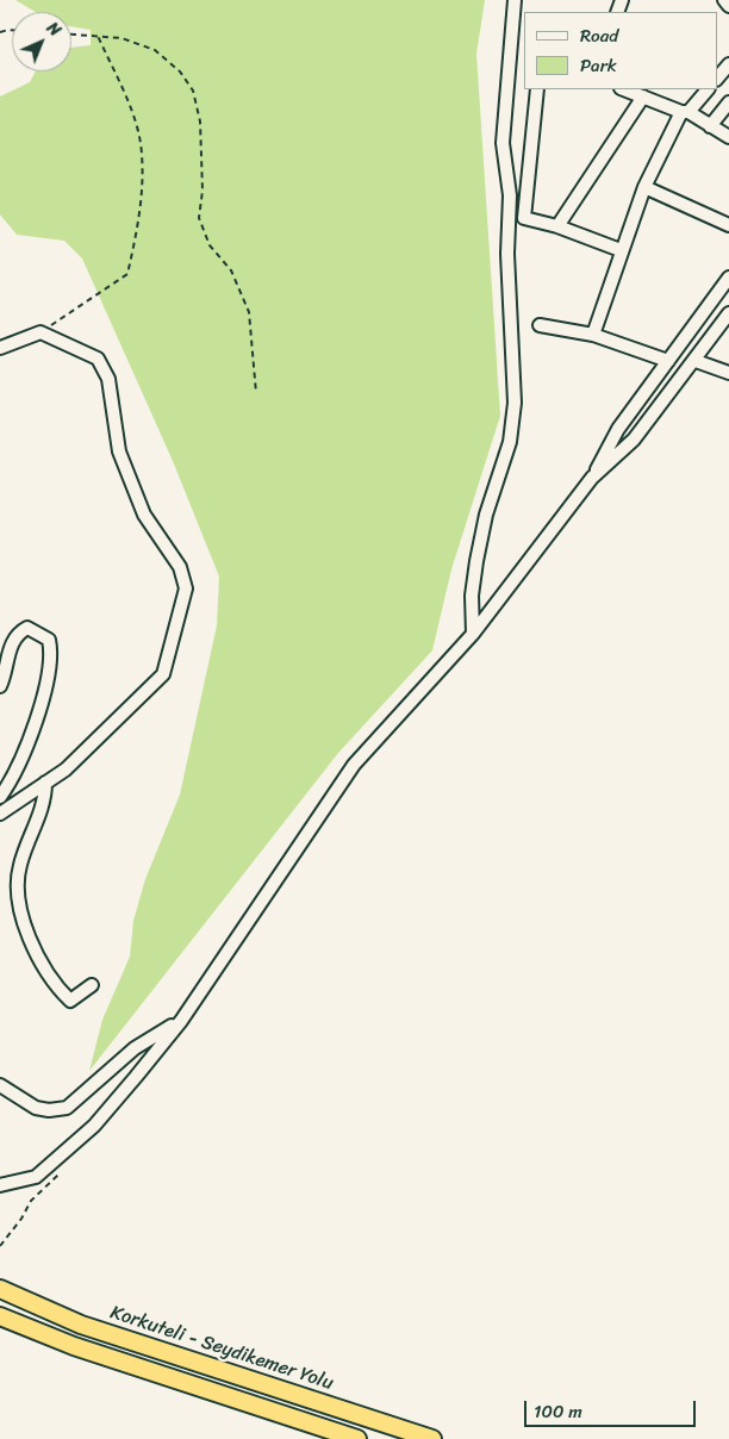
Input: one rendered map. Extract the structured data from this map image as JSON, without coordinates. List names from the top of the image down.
{
  "streets": {
    "highway": ["Korkuteli - Seydikemer Yolu"]
  },
  "legend": ["Road", "Park"],
  "scale_bar": "100 m",
  "north": "top right"
}
